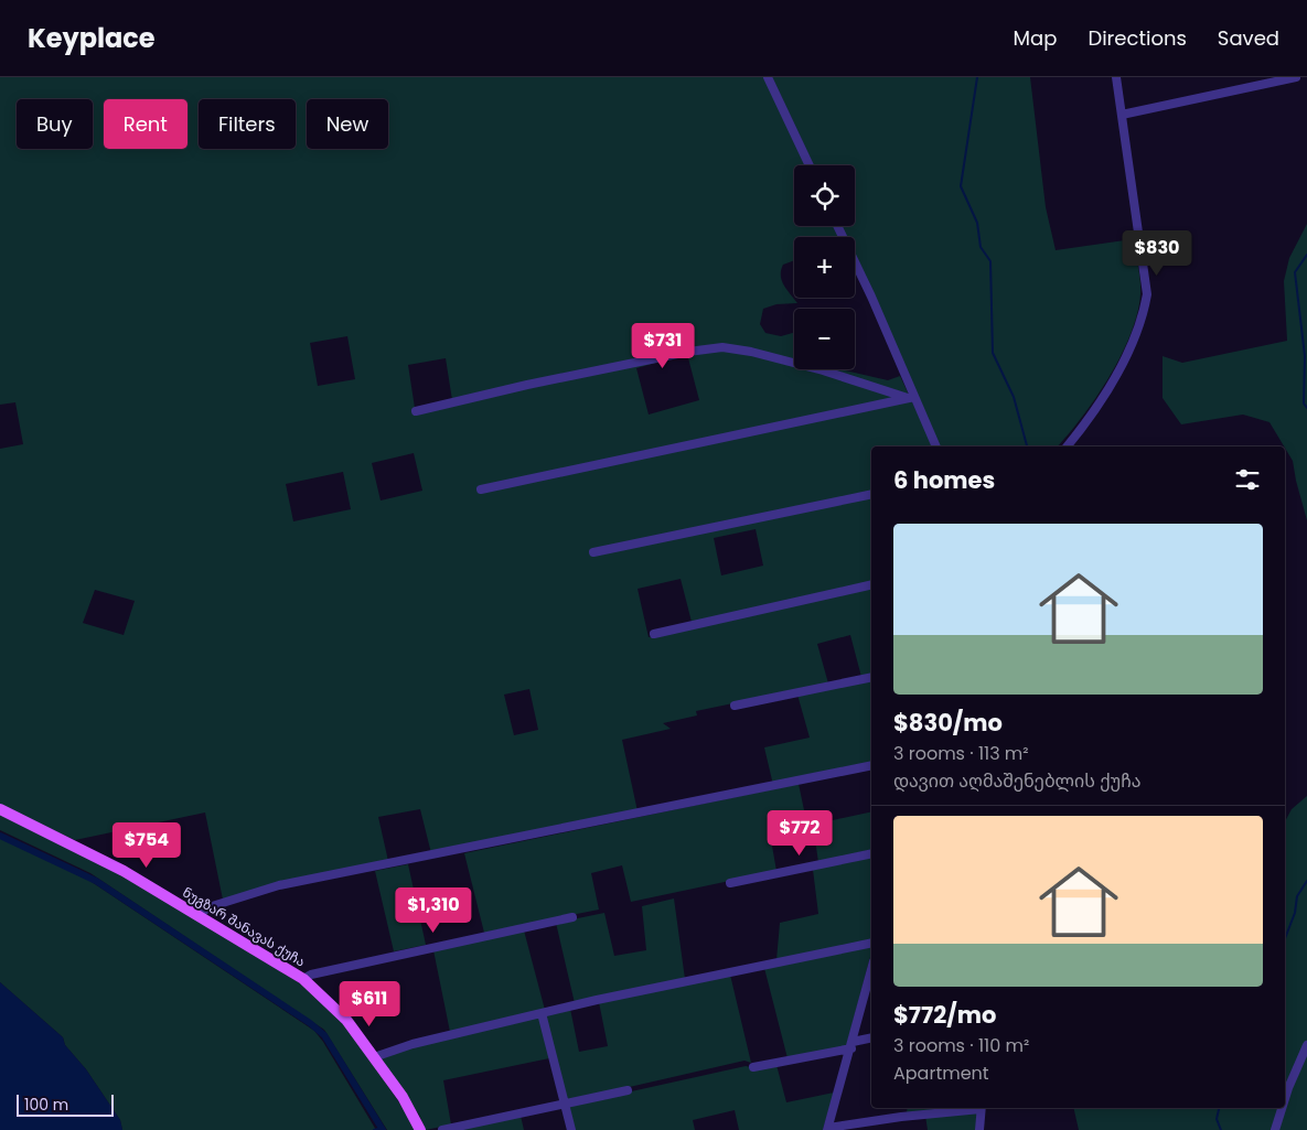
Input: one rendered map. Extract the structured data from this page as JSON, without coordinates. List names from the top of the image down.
{
  "streets": {
    "main road": ["ნუგზარ შანავას ქუჩა"]
  },
  "scale_bar": "100 m",
  "page": {
    "header": "Keyplace",
    "nav": ["Map", "Directions", "Saved"],
    "chip": [
      "Buy",
      "Rent",
      "Filters",
      "New"
    ],
    "map_buttons": ["+", "−"],
    "price": [
      "$830",
      "$731",
      "$772",
      "$754",
      "$1,310",
      "$611"
    ],
    "heading": "6 homes",
    "list": [
      {
        "name": "$830/mo",
        "note": "3 rooms · 113 m² · დავით აღმაშენებლის ქუჩა"
      },
      {
        "name": "$772/mo",
        "note": "3 rooms · 110 m² · Apartment"
      }
    ],
    "scale": "100 m"
  }
}
